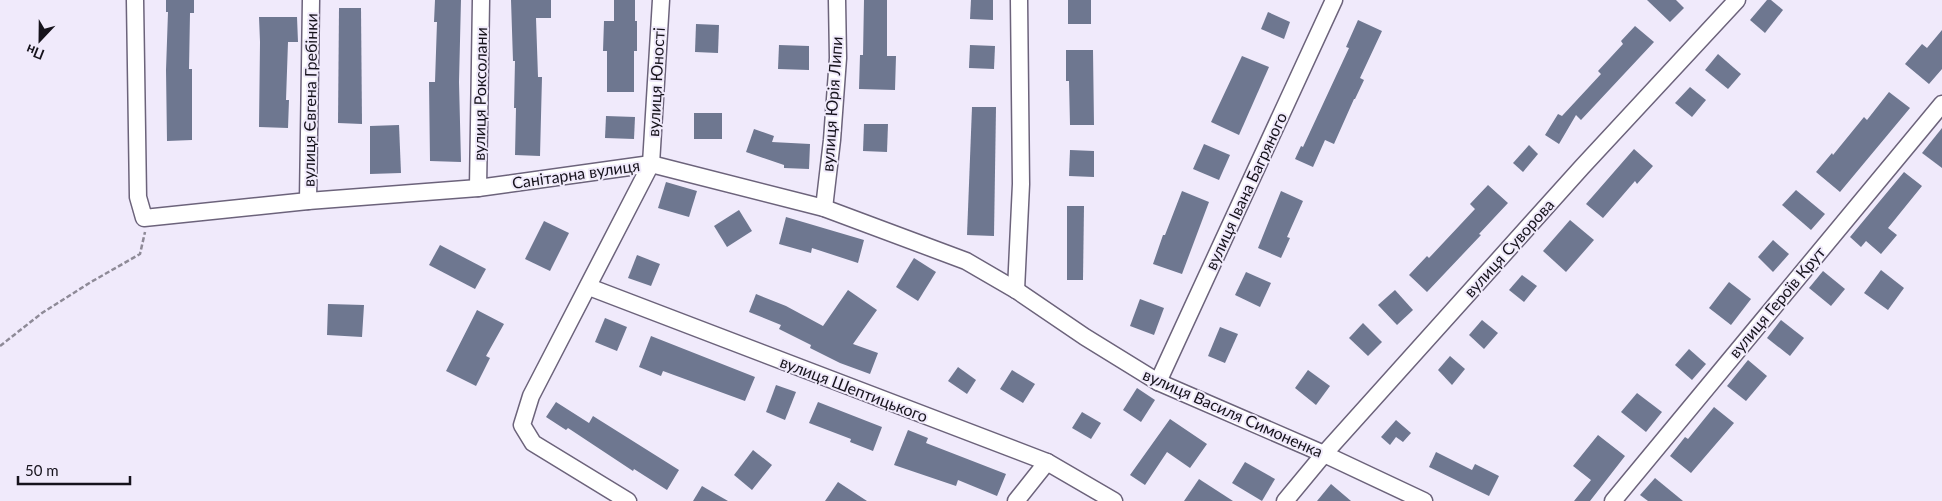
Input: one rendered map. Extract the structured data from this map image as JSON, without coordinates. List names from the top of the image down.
{
  "streets": {
    "street": [
      "вулиця Юності",
      "вулиця Роксолани",
      "вулиця Євгена Гребінки",
      "вулиця Юрія Липи",
      "Санітарна вулиця",
      "вулиця Івана Багряного",
      "вулиця Суворова",
      "вулиця Героїв Крут",
      "вулиця Шептицького",
      "вулиця Василя Симоненка"
    ]
  },
  "crossings": [
    ["вулиця Юності", "Санітарна вулиця"],
    ["вулиця Роксолани", "Санітарна вулиця"],
    ["вулиця Євгена Гребінки", "Санітарна вулиця"],
    ["вулиця Юрія Липи", "Санітарна вулиця"],
    ["Санітарна вулиця", "вулиця Василя Симоненка"],
    ["вулиця Івана Багряного", "вулиця Василя Симоненка"],
    ["вулиця Суворова", "вулиця Василя Симоненка"]
  ],
  "scale_bar": "50 m",
  "north": "bottom"
}
